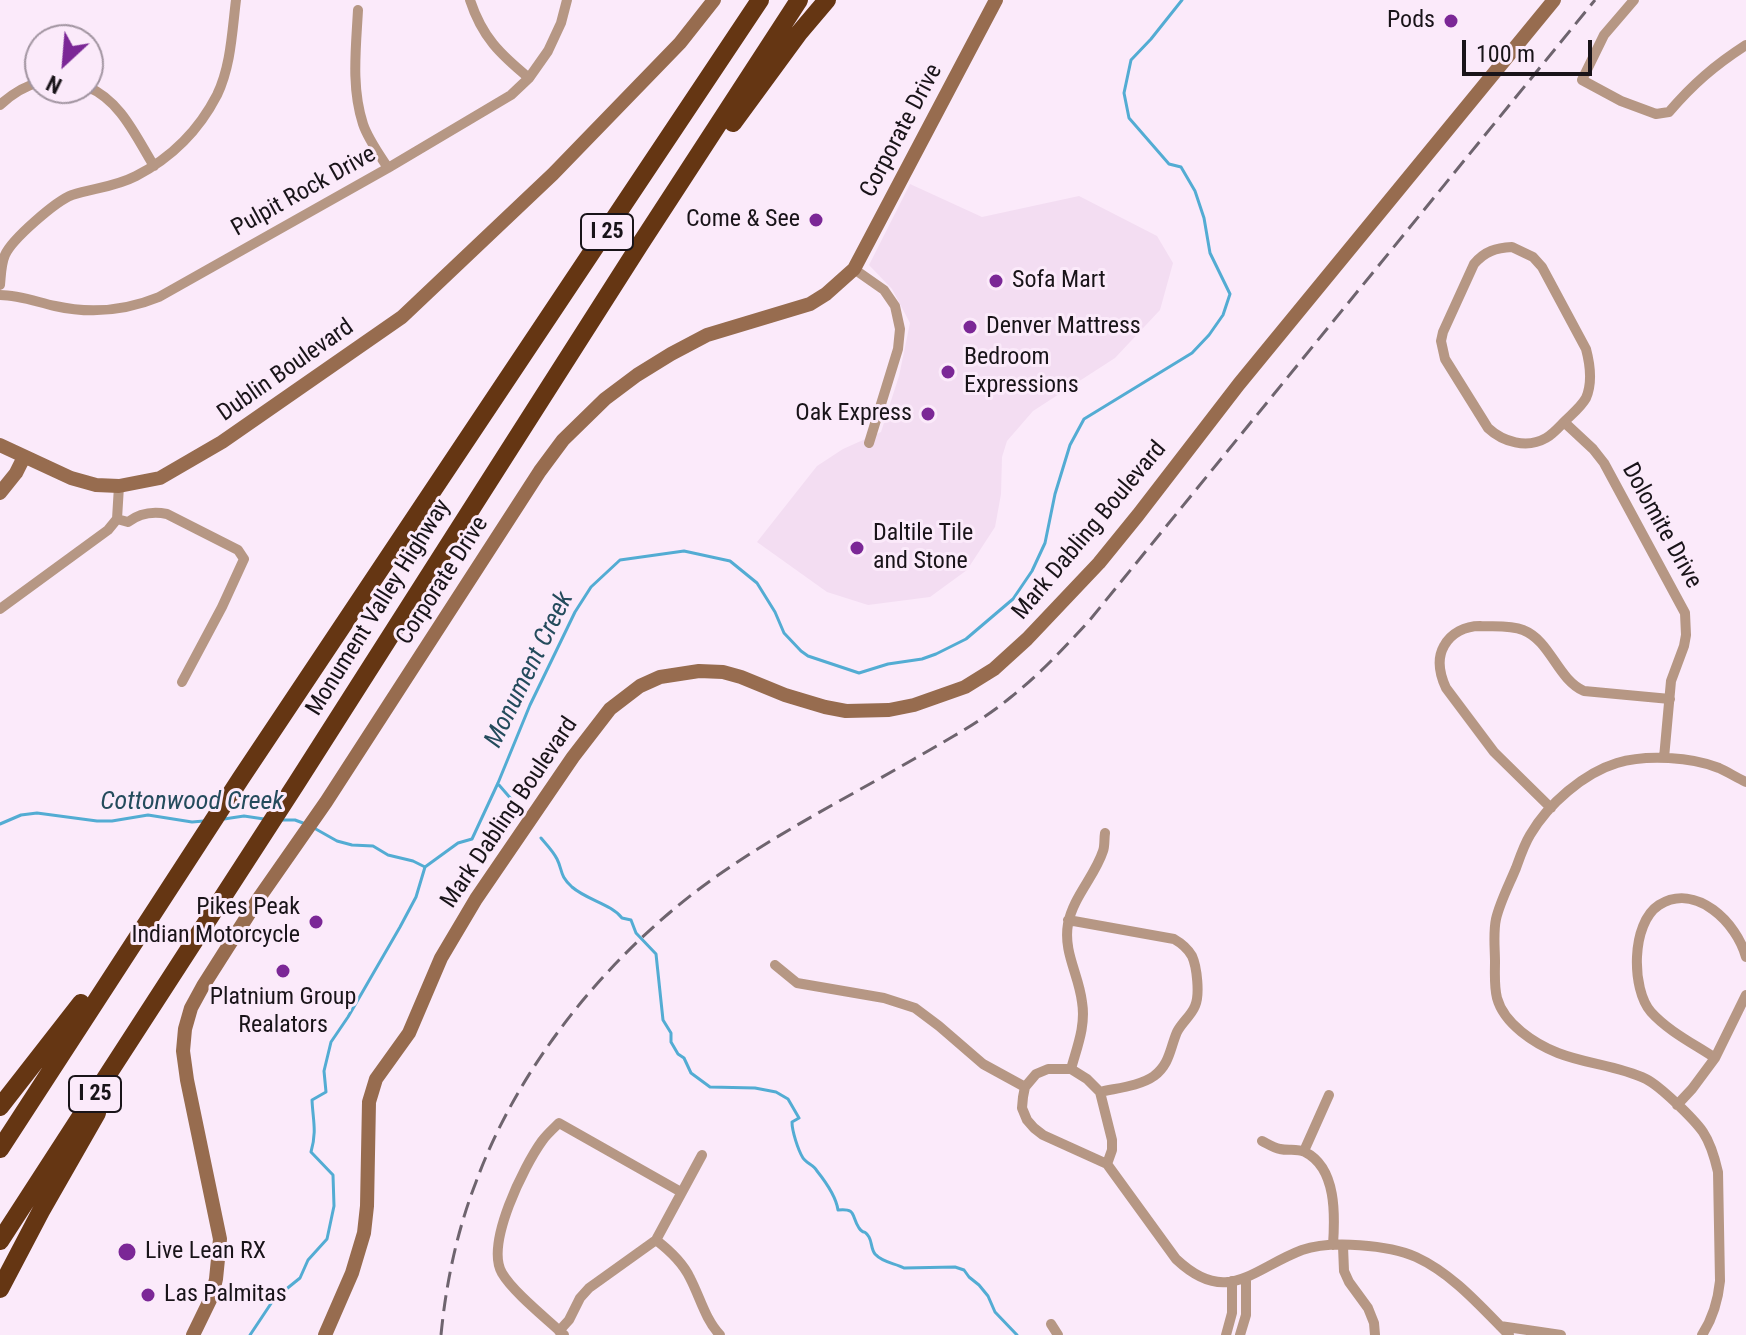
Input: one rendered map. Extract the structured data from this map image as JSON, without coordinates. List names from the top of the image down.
{
  "streets": {
    "highway": ["I 25", "Monument Valley Highway"],
    "street": [
      "Corporate Drive",
      "Pulpit Rock Drive",
      "Dublin Boulevard",
      "Dolomite Drive",
      "Mark Dabling Boulevard"
    ]
  },
  "water": ["Monument Creek", "Cottonwood Creek"],
  "places": [
    "Pods",
    "Come & See",
    "Sofa Mart",
    "Denver Mattress",
    "Bedroom Expressions",
    "Oak Express",
    "Daltile Tile and Stone",
    "Pikes Peak Indian Motorcycle",
    "Platnium Group Realators",
    "Live Lean RX",
    "Las Palmitas"
  ],
  "scale_bar": "100 m",
  "north": "bottom left"
}
